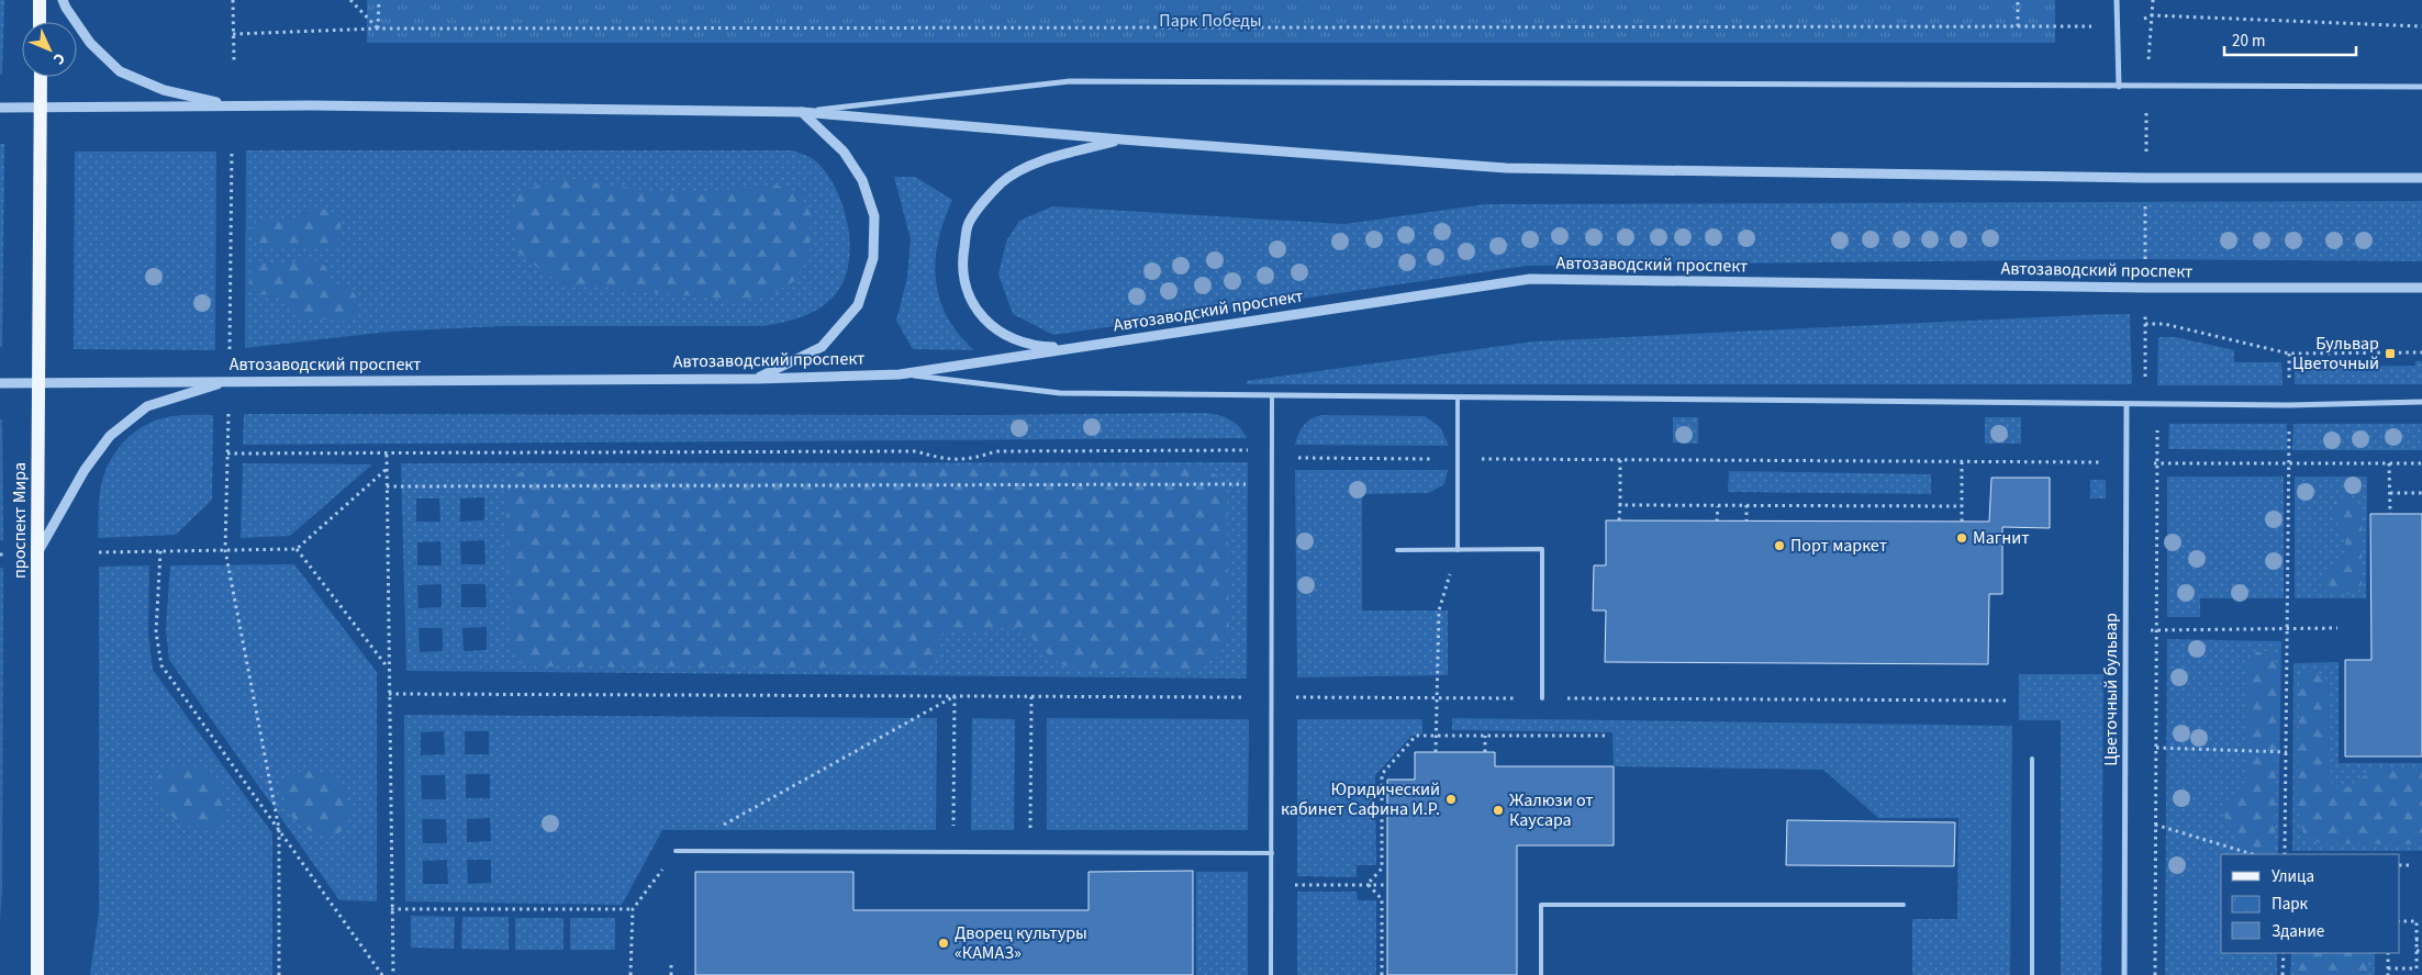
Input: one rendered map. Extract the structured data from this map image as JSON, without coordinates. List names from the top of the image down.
{
  "streets": {
    "main road": ["проспект Мира"],
    "street": ["Автозаводский проспект", "Цветочный бульвар"]
  },
  "crossings": [
    ["Автозаводский проспект", "проспект Мира"]
  ],
  "parks": ["Парк Победы"],
  "places": {
    "transit": ["Бульвар Цветочный"],
    "other": [
      "Магнит",
      "Порт маркет",
      "Юридический кабинет Сафина И.Р.",
      "Жалюзи от Каусара",
      "Дворец культуры «КАМАЗ»"
    ]
  },
  "legend": ["Улица", "Парк", "Здание"],
  "scale_bar": "20 m",
  "north": "bottom right"
}
